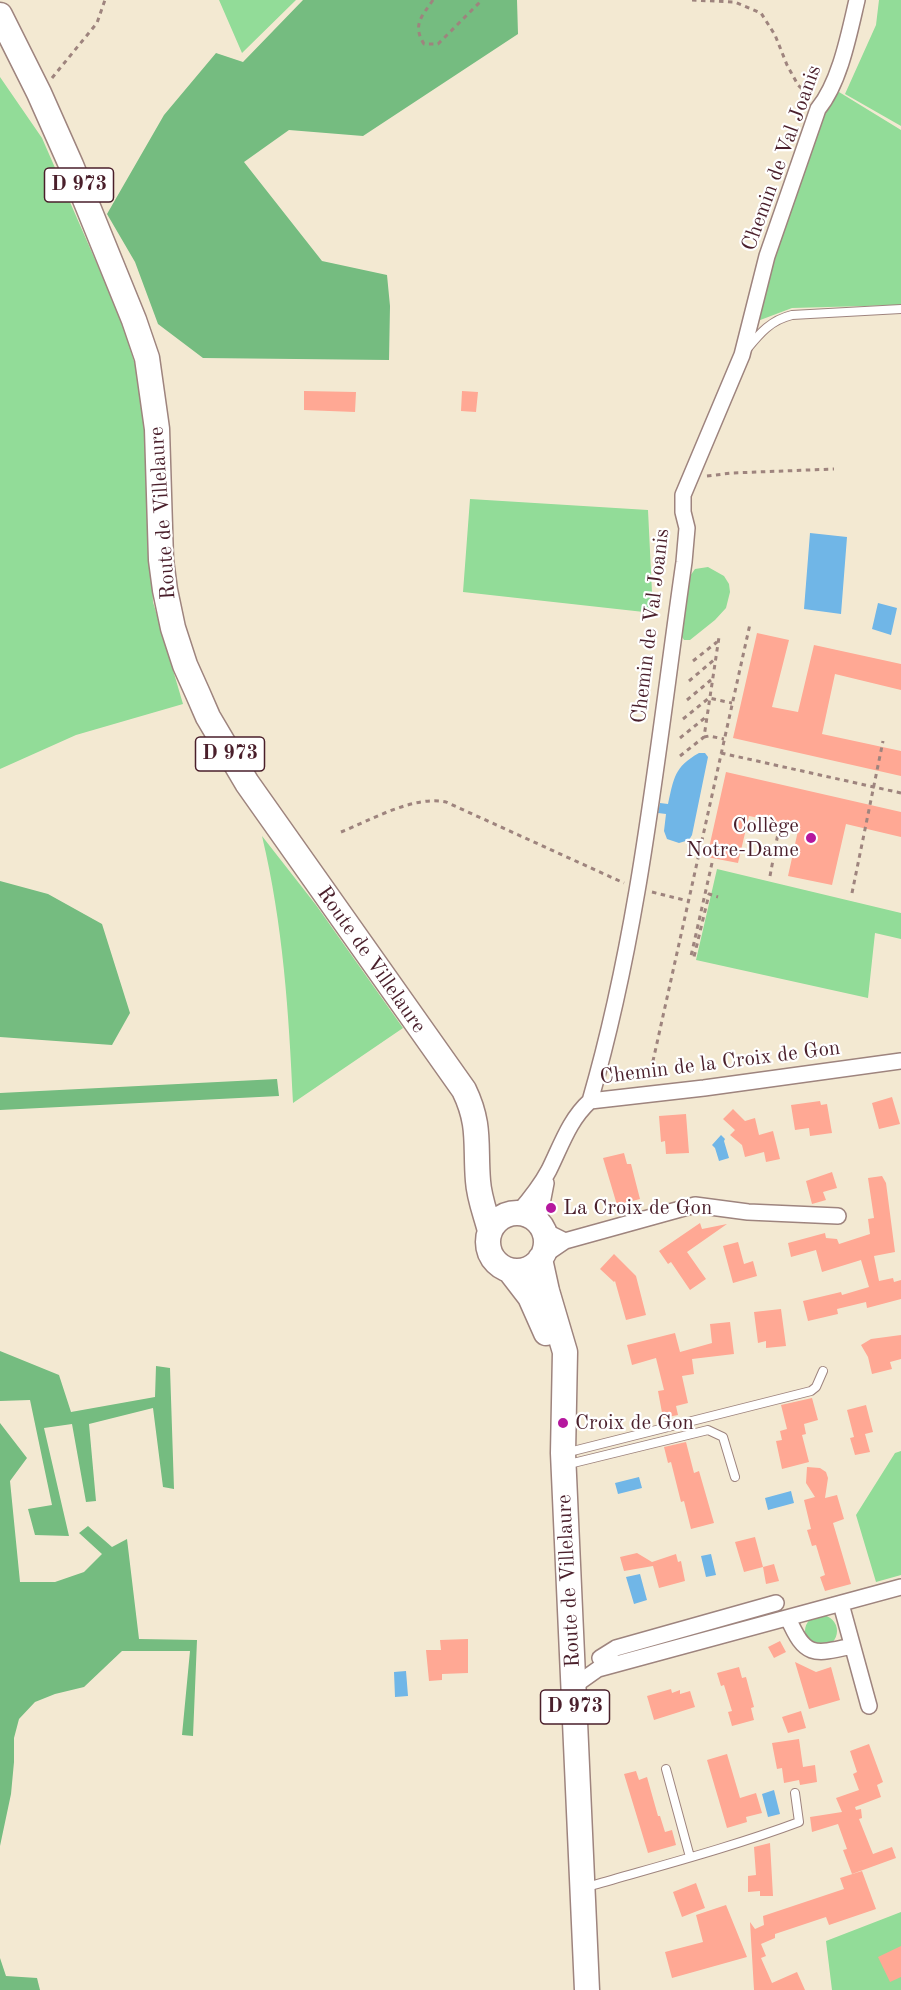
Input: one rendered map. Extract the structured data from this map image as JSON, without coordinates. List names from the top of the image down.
{
  "streets": {
    "main road": ["D 973", "Route de Villelaure"],
    "street": ["Chemin de Val Joanis", "Chemin de la Croix de Gon"]
  },
  "crossings": [
    ["Chemin de Val Joanis", "Chemin de la Croix de Gon"],
    ["Route de Villelaure", "Chemin de la Croix de Gon"]
  ],
  "places": ["Collège Notre-Dame", "La Croix de Gon", "Croix de Gon"]
}
